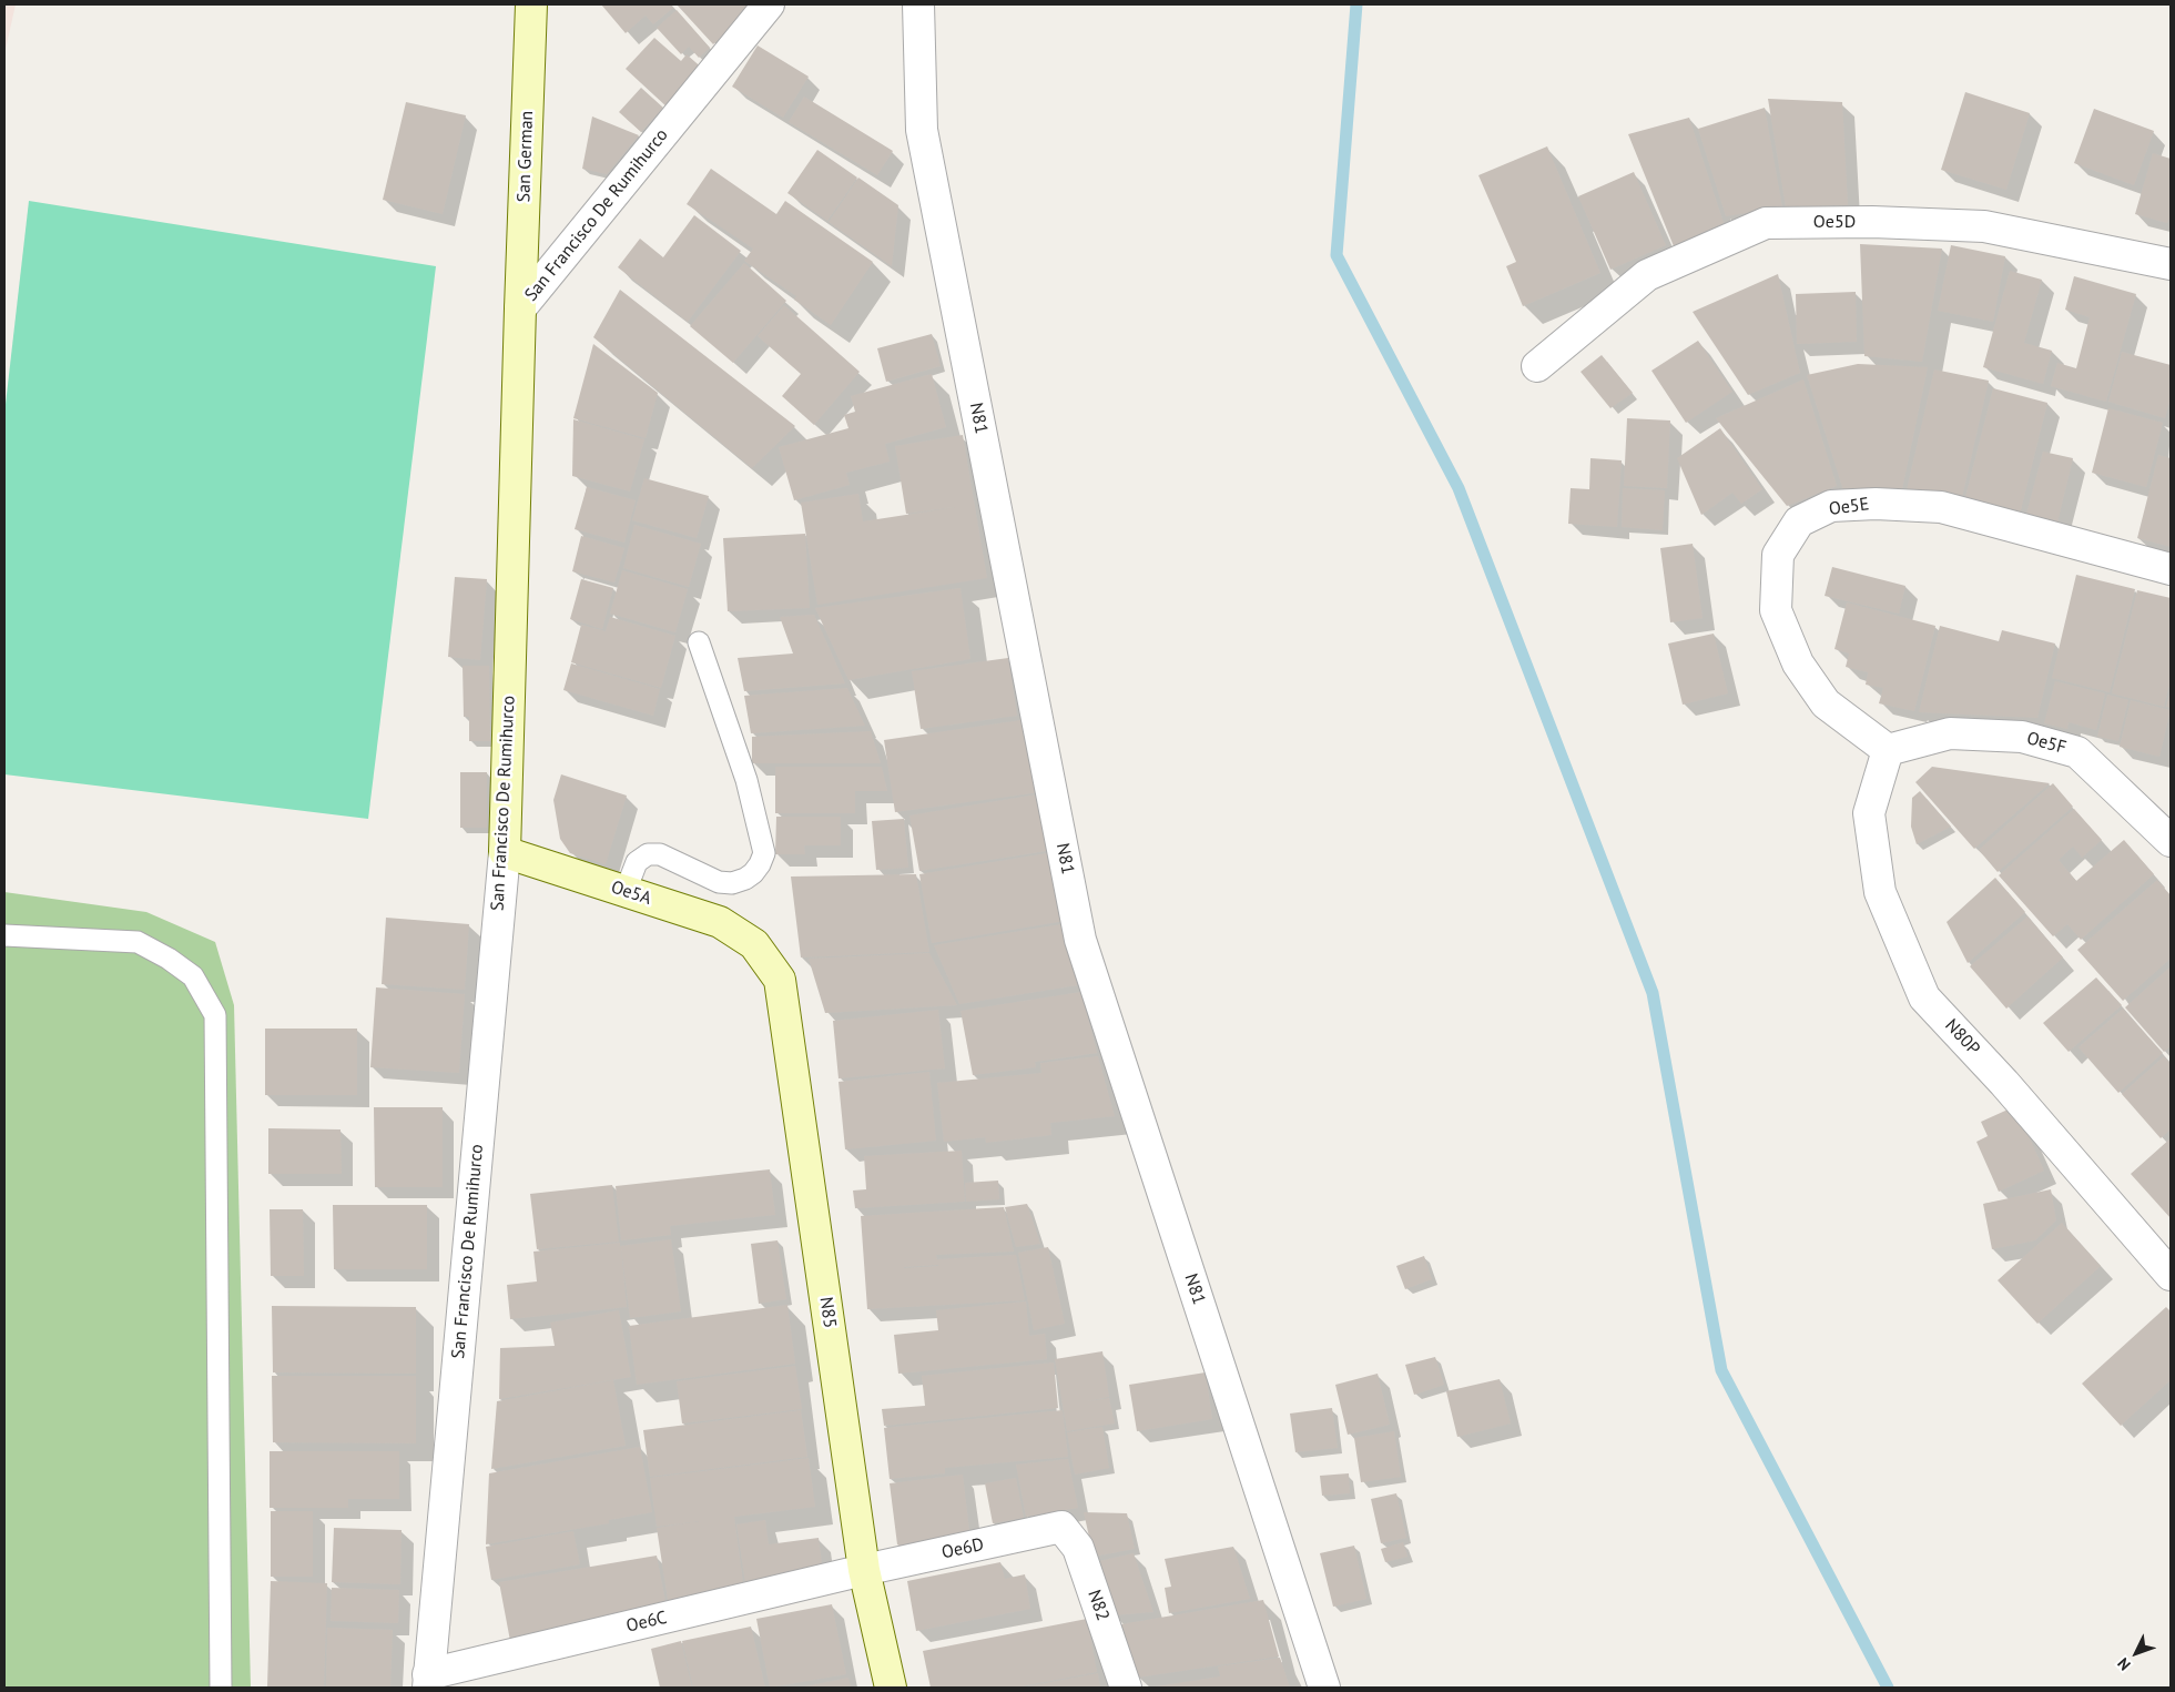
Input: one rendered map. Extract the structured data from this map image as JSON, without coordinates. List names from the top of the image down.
{
  "streets": {
    "main road": [
      "San German",
      "San Francisco De Rumihurco",
      "Oe5A",
      "N85"
    ],
    "street": [
      "Oe5D",
      "N81",
      "Oe5E",
      "Oe5F",
      "N80P",
      "Oe6D",
      "N82",
      "Oe6C"
    ]
  },
  "crossings": [
    ["San German", "San Francisco De Rumihurco"],
    ["San Francisco De Rumihurco", "Oe5A"],
    ["San Francisco De Rumihurco", "Oe6C"],
    ["Oe5E", "Oe5F"],
    ["Oe5E", "N80P"],
    ["Oe5F", "N80P"],
    ["Oe5A", "N85"],
    ["N85", "Oe6D"],
    ["N85", "Oe6C"],
    ["Oe6D", "N82"],
    ["Oe6D", "Oe6C"]
  ],
  "north": "bottom left"
}
